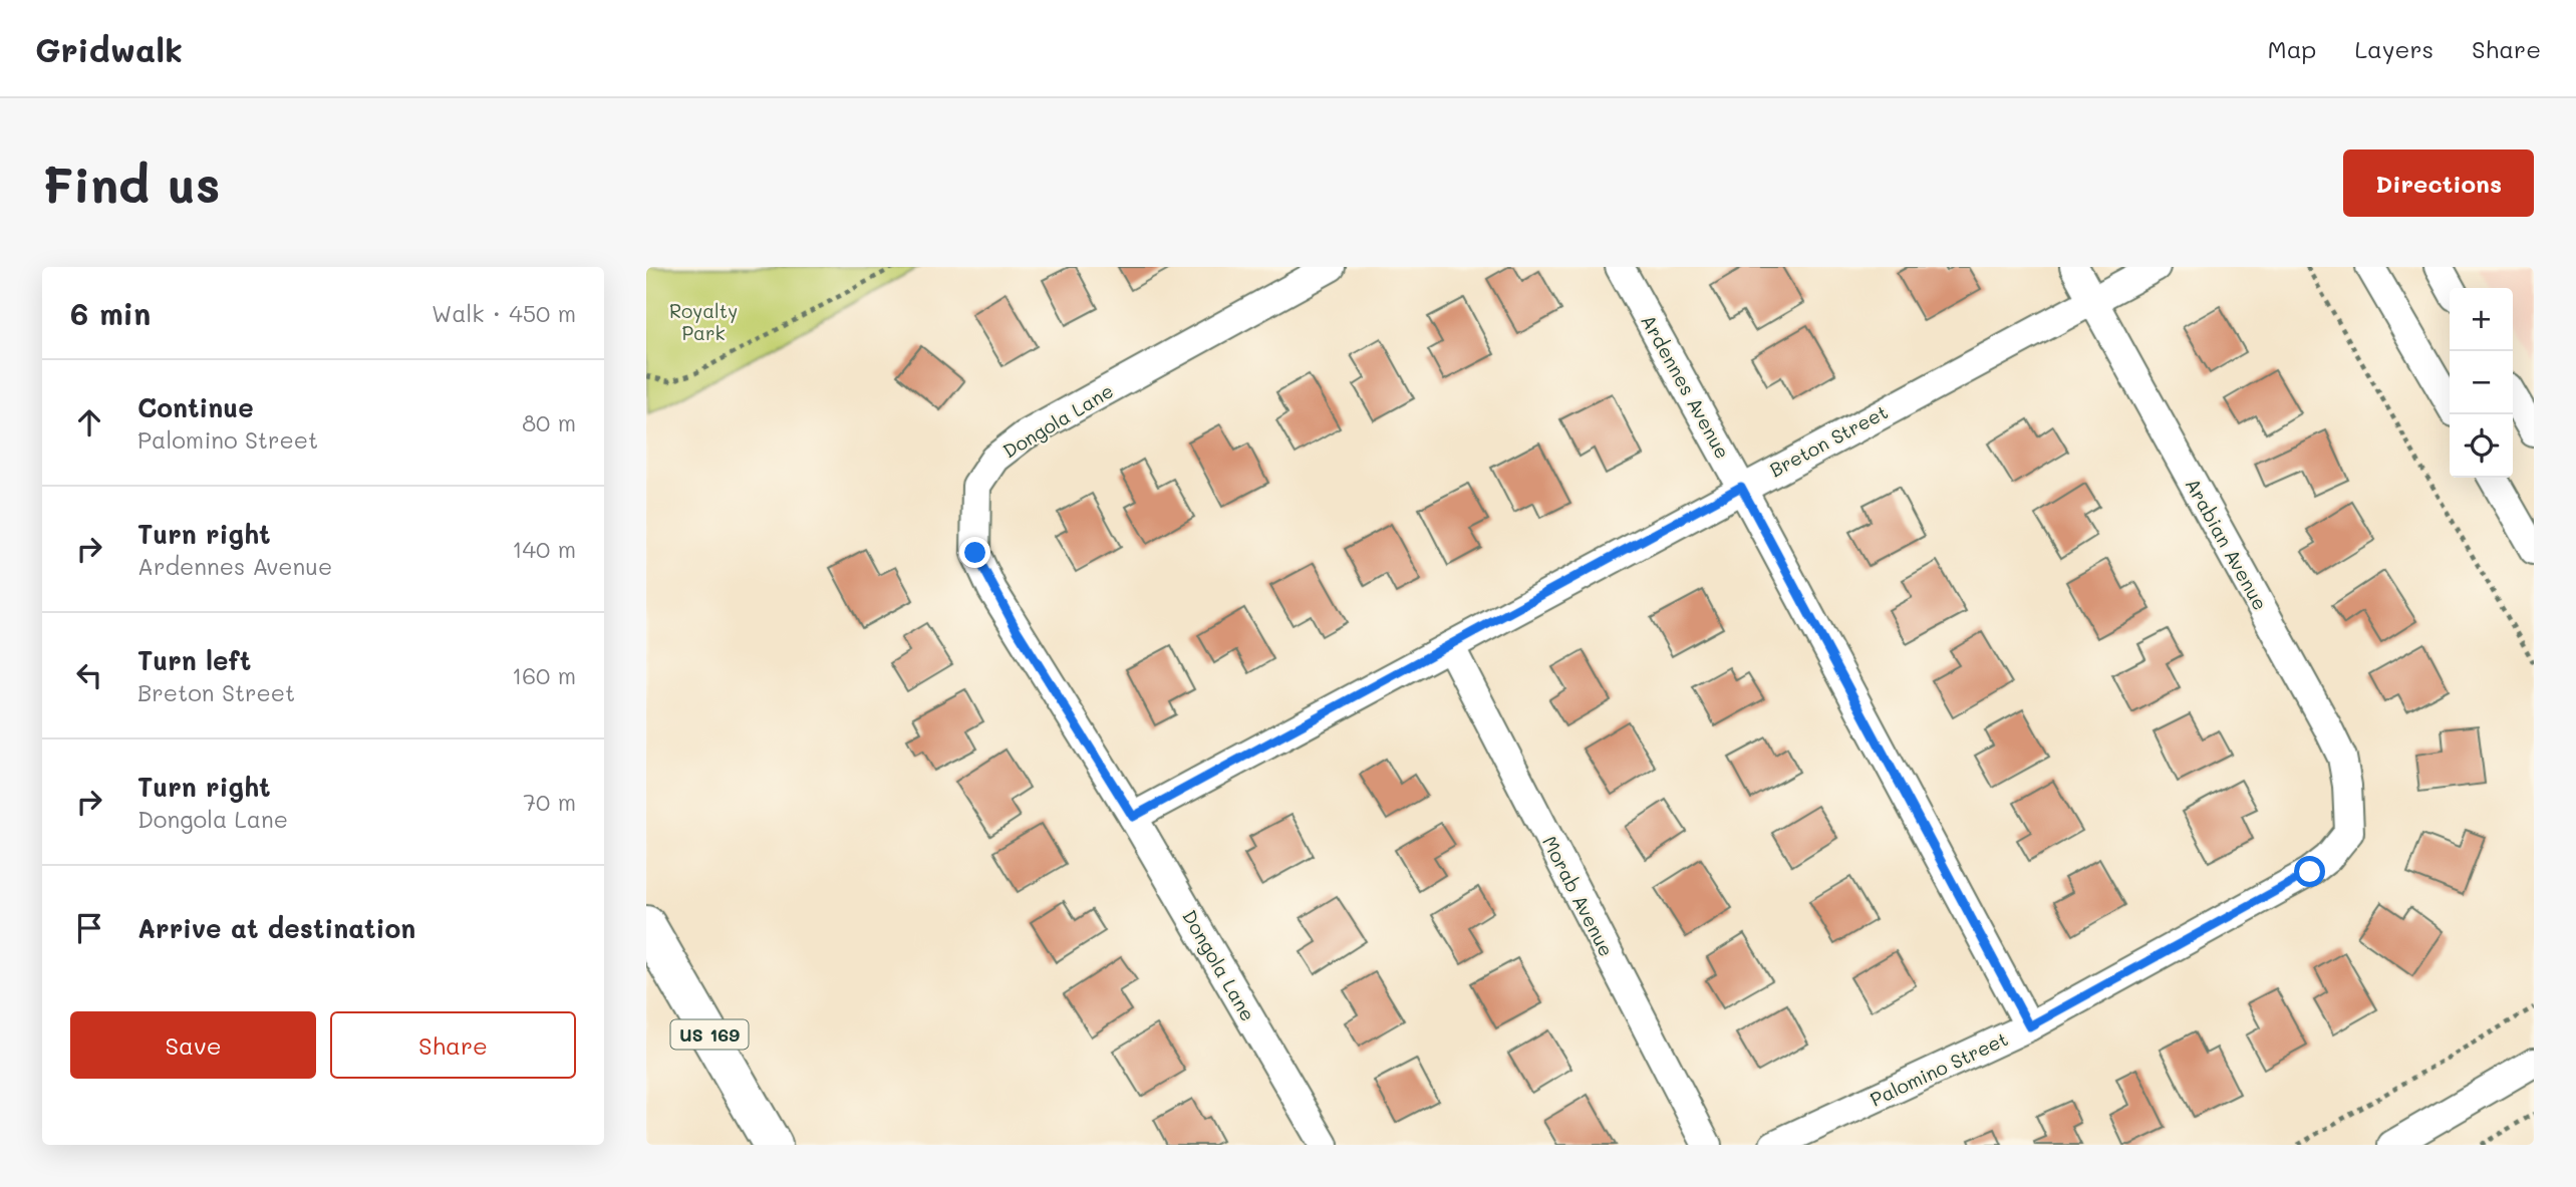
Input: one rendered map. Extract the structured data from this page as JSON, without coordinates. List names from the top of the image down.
{
  "streets": {
    "highway": ["US 169"],
    "street": [
      "Ardennes Avenue",
      "Dongola Lane",
      "Breton Street",
      "Arabian Avenue",
      "Morab Avenue",
      "Palomino Street"
    ]
  },
  "crossings": [
    ["Ardennes Avenue", "Breton Street"],
    ["Ardennes Avenue", "Palomino Street"],
    ["Dongola Lane", "Breton Street"],
    ["Breton Street", "Arabian Avenue"],
    ["Breton Street", "Morab Avenue"],
    ["Arabian Avenue", "Palomino Street"]
  ],
  "parks": ["Royalty Park"],
  "page": {
    "header": "Gridwalk",
    "nav": ["Map", "Layers", "Share"],
    "buttons": [
      "Directions",
      ["Save", "Share"]
    ],
    "title": "Find us",
    "heading": ["6 min", "Walk · 450 m"],
    "map_buttons": ["+", "−"],
    "list": [
      ["Continue", "Palomino Street", "80 m"],
      ["Turn right", "Ardennes Avenue", "140 m"],
      ["Turn left", "Breton Street", "160 m"],
      ["Turn right", "Dongola Lane", "70 m"],
      "Arrive at destination"
    ]
  }
}
